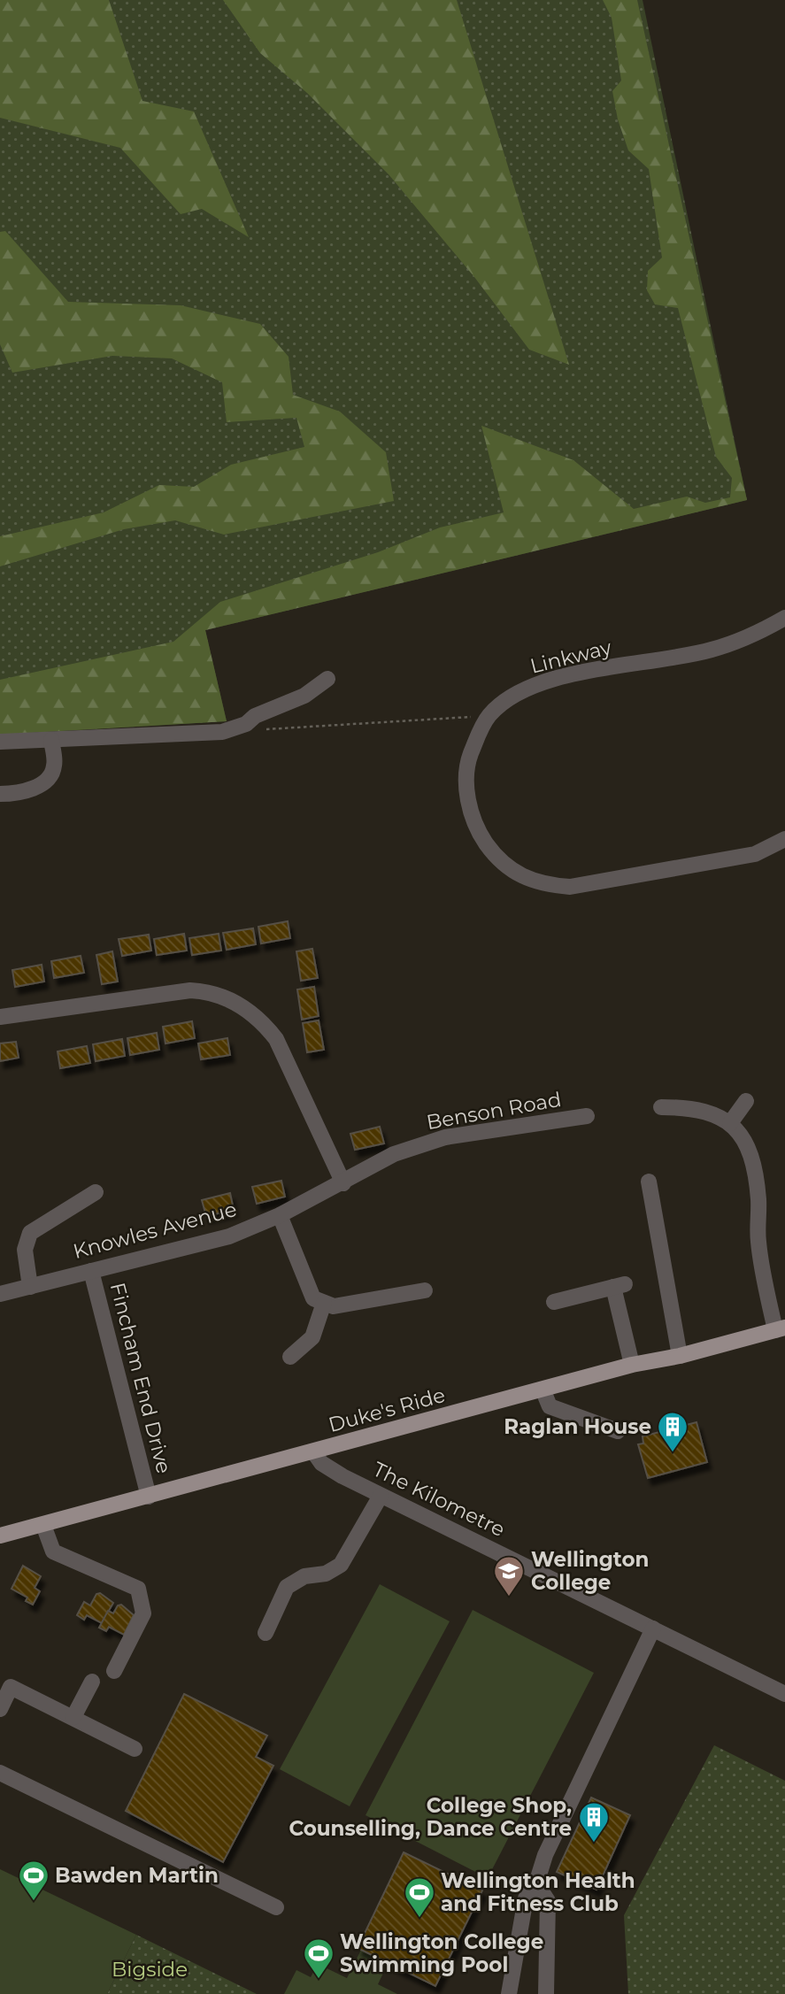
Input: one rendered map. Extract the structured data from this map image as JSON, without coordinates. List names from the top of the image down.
{
  "streets": {
    "main road": ["Duke's Ride"],
    "street": [
      "Linkway",
      "Benson Road",
      "Knowles Avenue",
      "Fincham End Drive",
      "The Kilometre"
    ]
  },
  "crossings": [
    ["Benson Road", "Knowles Avenue"],
    ["Knowles Avenue", "Fincham End Drive"],
    ["Fincham End Drive", "Duke's Ride"],
    ["Duke's Ride", "The Kilometre"]
  ],
  "parks": ["Bigside"],
  "places": {
    "building": ["Raglan House", "College Shop, Counselling, Dance Centre"],
    "school or university": ["Wellington College"],
    "sports": ["Bawden Martin", "Wellington Health and Fitness Club", "Wellington College Swimming Pool"]
  }
}
